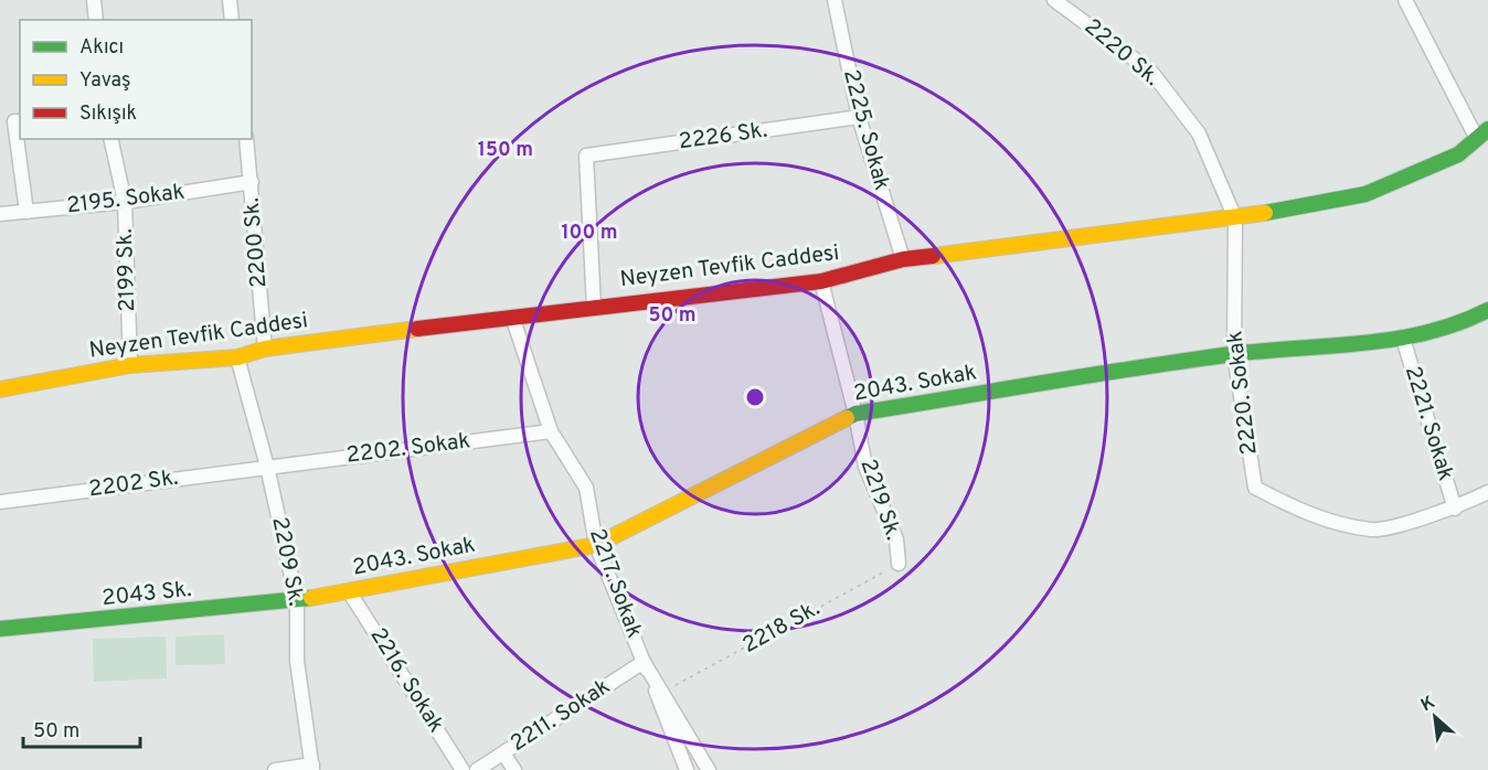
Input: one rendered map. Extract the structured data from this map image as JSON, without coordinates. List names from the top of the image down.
{
  "streets": {
    "street": [
      "2220 Sk.",
      "2225. Sokak",
      "2226 Sk.",
      "2195. Sokak",
      "2200 Sk.",
      "Neyzen Tevfik Caddesi",
      "2199 Sk.",
      "2043. Sokak",
      "2220. Sokak",
      "2221. Sokak",
      "2202. Sokak",
      "2202 Sk.",
      "2219 Sk.",
      "2209 Sk.",
      "2217. Sokak",
      "2043 Sk.",
      "2216. Sokak",
      "2211. Sokak"
    ],
    "path": ["2218 Sk."]
  },
  "crossings": [
    ["2220 Sk.", "Neyzen Tevfik Caddesi"],
    ["2220 Sk.", "2220. Sokak"],
    ["2225. Sokak", "2226 Sk."],
    ["2225. Sokak", "Neyzen Tevfik Caddesi"],
    ["2226 Sk.", "Neyzen Tevfik Caddesi"],
    ["2195. Sokak", "2200 Sk."],
    ["2195. Sokak", "2199 Sk."],
    ["2200 Sk.", "Neyzen Tevfik Caddesi"],
    ["Neyzen Tevfik Caddesi", "2199 Sk."],
    ["Neyzen Tevfik Caddesi", "2220. Sokak"],
    ["Neyzen Tevfik Caddesi", "2219 Sk."],
    ["Neyzen Tevfik Caddesi", "2209 Sk."],
    ["Neyzen Tevfik Caddesi", "2217. Sokak"],
    ["2043. Sokak", "2220. Sokak"],
    ["2043. Sokak", "2221. Sokak"],
    ["2043. Sokak", "2219 Sk."],
    ["2043. Sokak", "2209 Sk."],
    ["2043. Sokak", "2217. Sokak"],
    ["2043. Sokak", "2043 Sk."],
    ["2043. Sokak", "2216. Sokak"],
    ["2220. Sokak", "2221. Sokak"],
    ["2202. Sokak", "2202 Sk."],
    ["2202. Sokak", "2209 Sk."],
    ["2202. Sokak", "2217. Sokak"],
    ["2202 Sk.", "2209 Sk."],
    ["2219 Sk.", "2218 Sk."],
    ["2209 Sk.", "2043 Sk."],
    ["2217. Sokak", "2218 Sk."],
    ["2217. Sokak", "2211. Sokak"]
  ],
  "legend": ["Akıcı", "Yavaş", "Sıkışık"],
  "scale_bar": "50 m",
  "north": "top left",
  "rings": ["150 m", "100 m", "50 m"]
}
